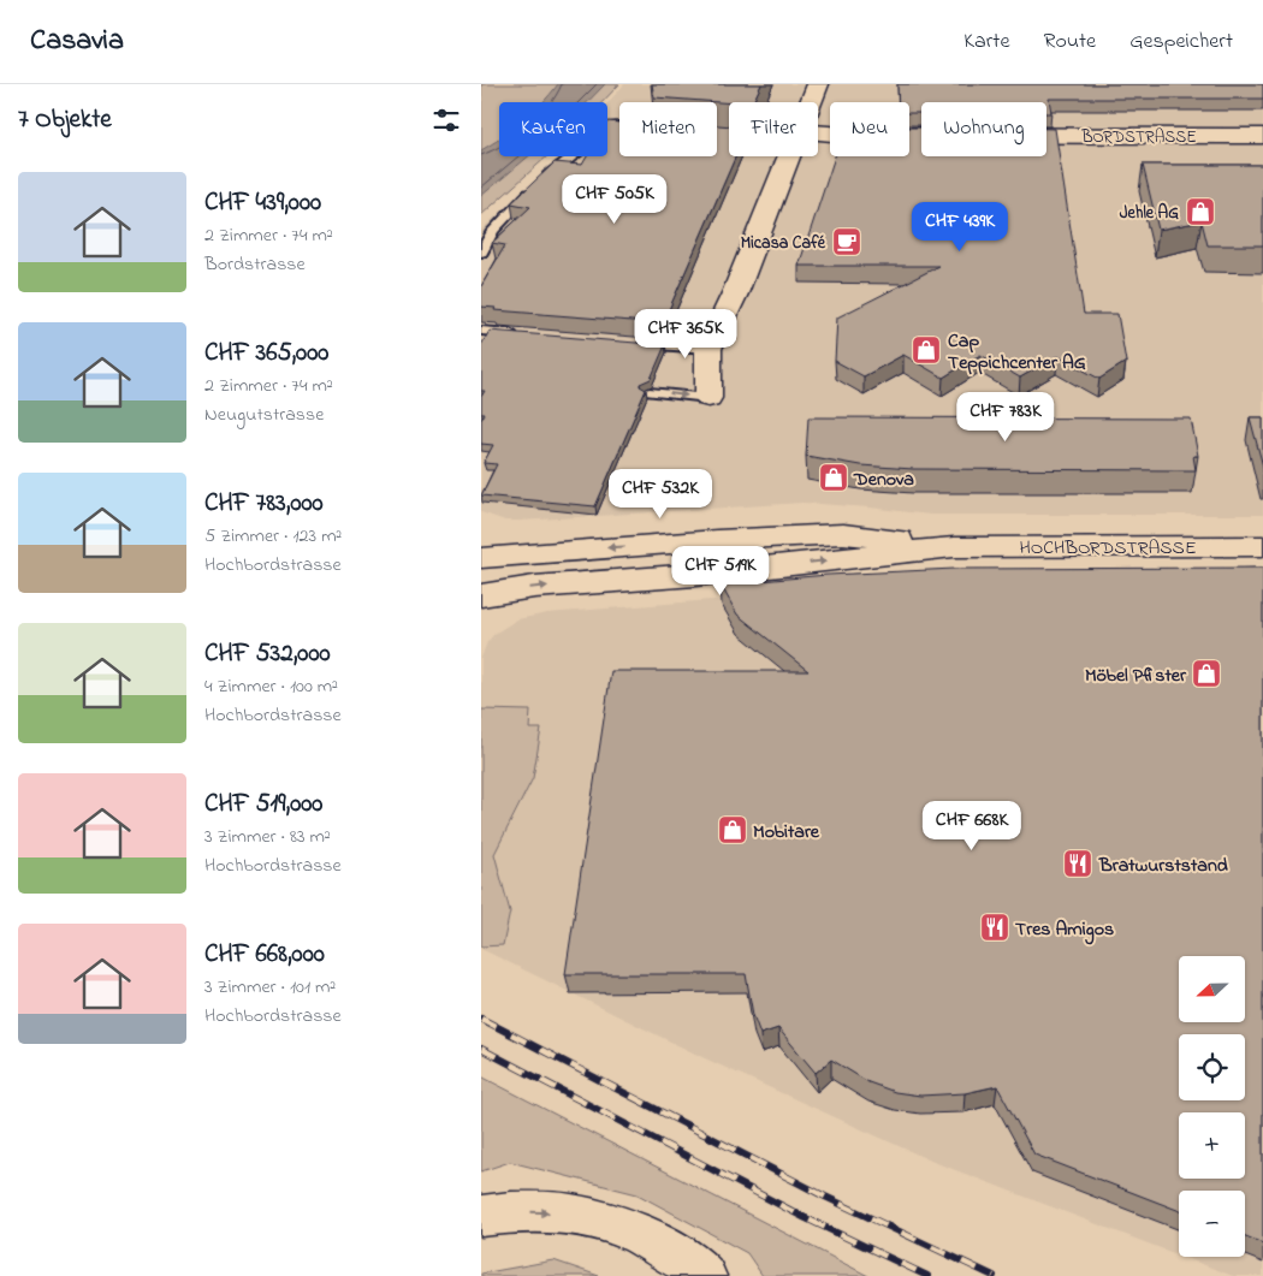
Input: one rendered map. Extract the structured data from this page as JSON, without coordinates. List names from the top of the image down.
{
  "streets": {
    "main road": ["BORDSTRASSE", "HOCHBORDSTRASSE"]
  },
  "places": {
    "shop": [
      "Jehle AG",
      "Cap Teppichcenter AG",
      "Denova",
      "Möbel Pfister",
      "Mobitare"
    ],
    "cafe": ["Micasa Café"],
    "restaurant": ["Bratwurststand", "Tres Amigos"]
  },
  "north": "left",
  "page": {
    "header": "Casavia",
    "nav": ["Karte", "Route", "Gespeichert"],
    "heading": "7 Objekte",
    "chip": [
      "Kaufen",
      "Mieten",
      "Filter",
      "Neu",
      "Wohnung"
    ],
    "list": [
      {
        "name": "CHF 439,000",
        "note": "2 Zimmer · 74 m² · Bordstrasse"
      },
      {
        "name": "CHF 365,000",
        "note": "2 Zimmer · 74 m² · Neugutstrasse"
      },
      {
        "name": "CHF 783,000",
        "note": "5 Zimmer · 123 m² · Hochbordstrasse"
      },
      {
        "name": "CHF 532,000",
        "note": "4 Zimmer · 100 m² · Hochbordstrasse"
      },
      {
        "name": "CHF 519,000",
        "note": "3 Zimmer · 83 m² · Hochbordstrasse"
      },
      {
        "name": "CHF 668,000",
        "note": "3 Zimmer · 101 m² · Hochbordstrasse"
      }
    ],
    "price": [
      "CHF 505K",
      "CHF 439K",
      "CHF 365K",
      "CHF 783K",
      "CHF 532K",
      "CHF 519K",
      "CHF 668K"
    ],
    "map_buttons": ["+", "−"]
  }
}
